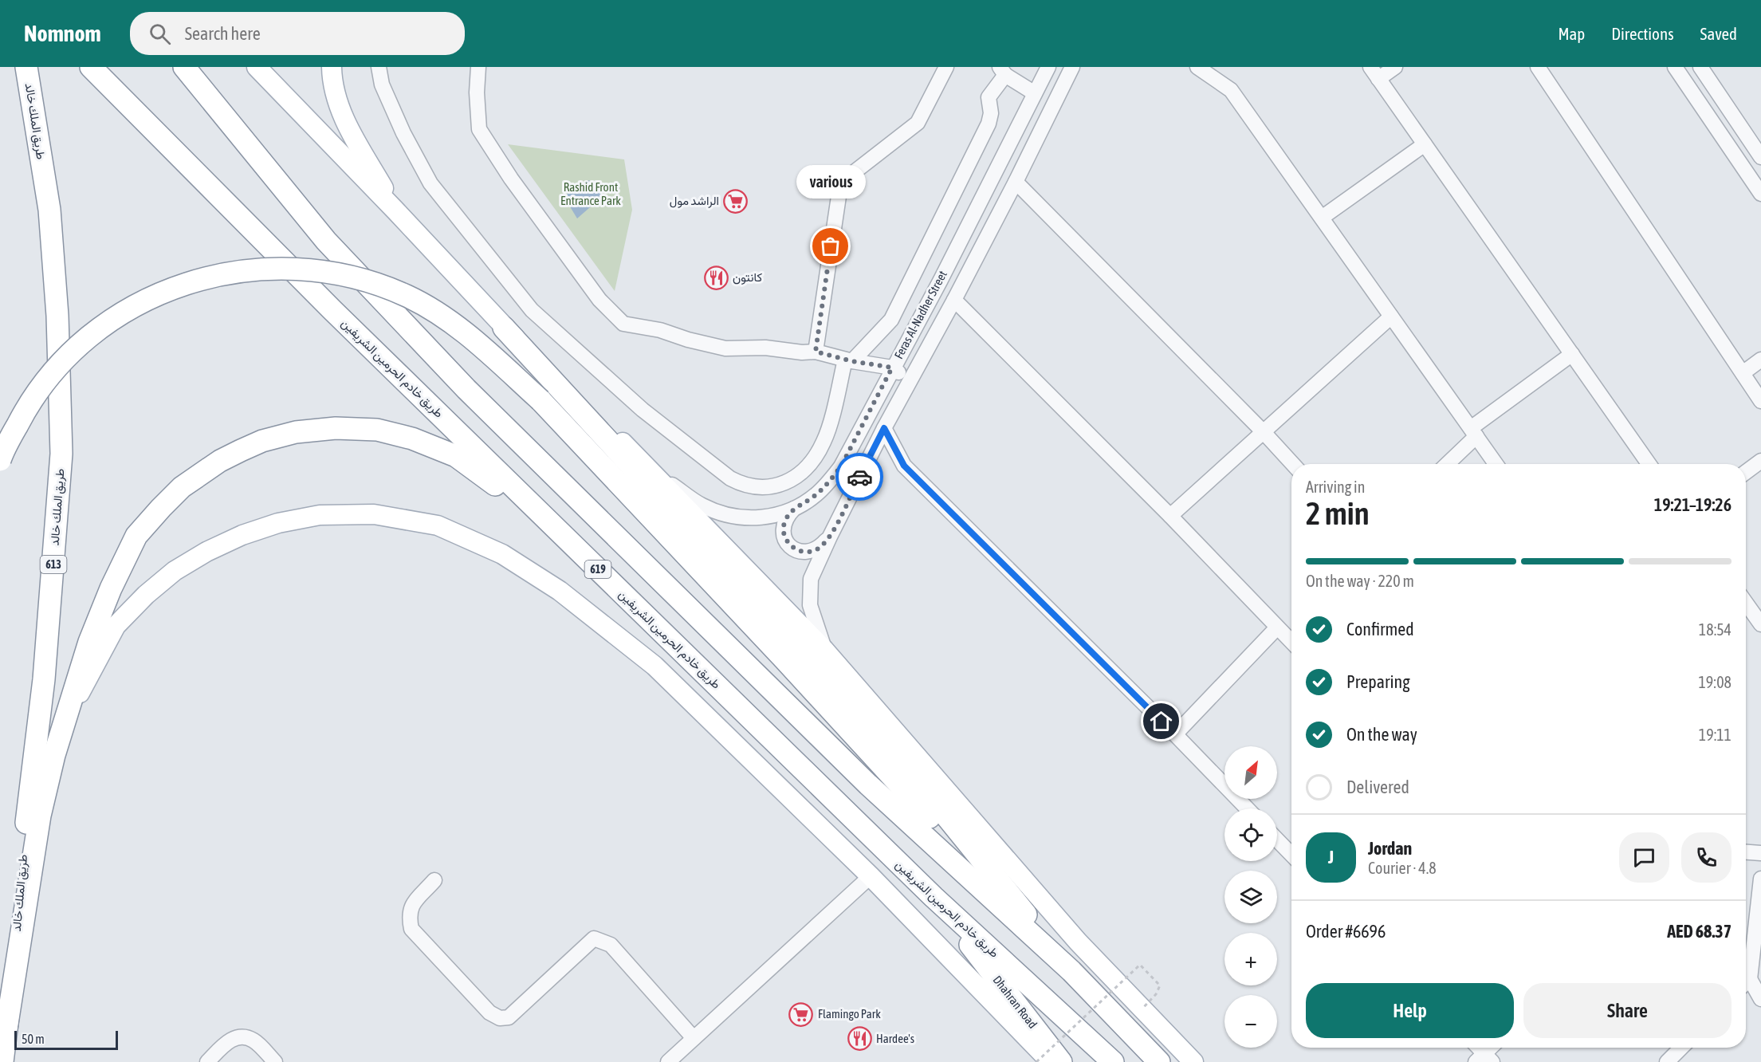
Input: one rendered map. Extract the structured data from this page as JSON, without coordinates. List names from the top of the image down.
{
  "streets": {
    "highway": [
      "طريق الملك خالد",
      "طريق خادم الحرمين الشريفين",
      "613",
      "619",
      "Dhahran Road"
    ],
    "street": ["Feras Al-Nadher Street"]
  },
  "crossings": [
    ["طريق خادم الحرمين الشريفين", "Dhahran Road"]
  ],
  "parks": ["Rashid Front Entrance Park"],
  "places": {
    "supermarket": ["الراشد مول", "Flamingo Park"],
    "other": ["various"],
    "restaurant": ["كانتون", "Hardee's"]
  },
  "scale_bar": "50 m",
  "north": "top right",
  "page": {
    "header": "Nomnom",
    "search": "Search here",
    "nav": ["Map", "Directions", "Saved"],
    "bubble": "various",
    "heading": ["2 min", "Arriving in", "19:21–19:26"],
    "panel": [
      "Jordan",
      "Courier · 4.8",
      "Order #6696",
      "AED 68.37"
    ],
    "bar": "On the way · 220 m",
    "list": [
      ["Confirmed", "18:54"],
      ["Preparing", "19:08"],
      ["On the way", "19:11"],
      "Delivered"
    ],
    "map_buttons": ["+", "−"],
    "round": "J",
    "buttons": ["Help", "Share"],
    "scale": "50 m"
  }
}
